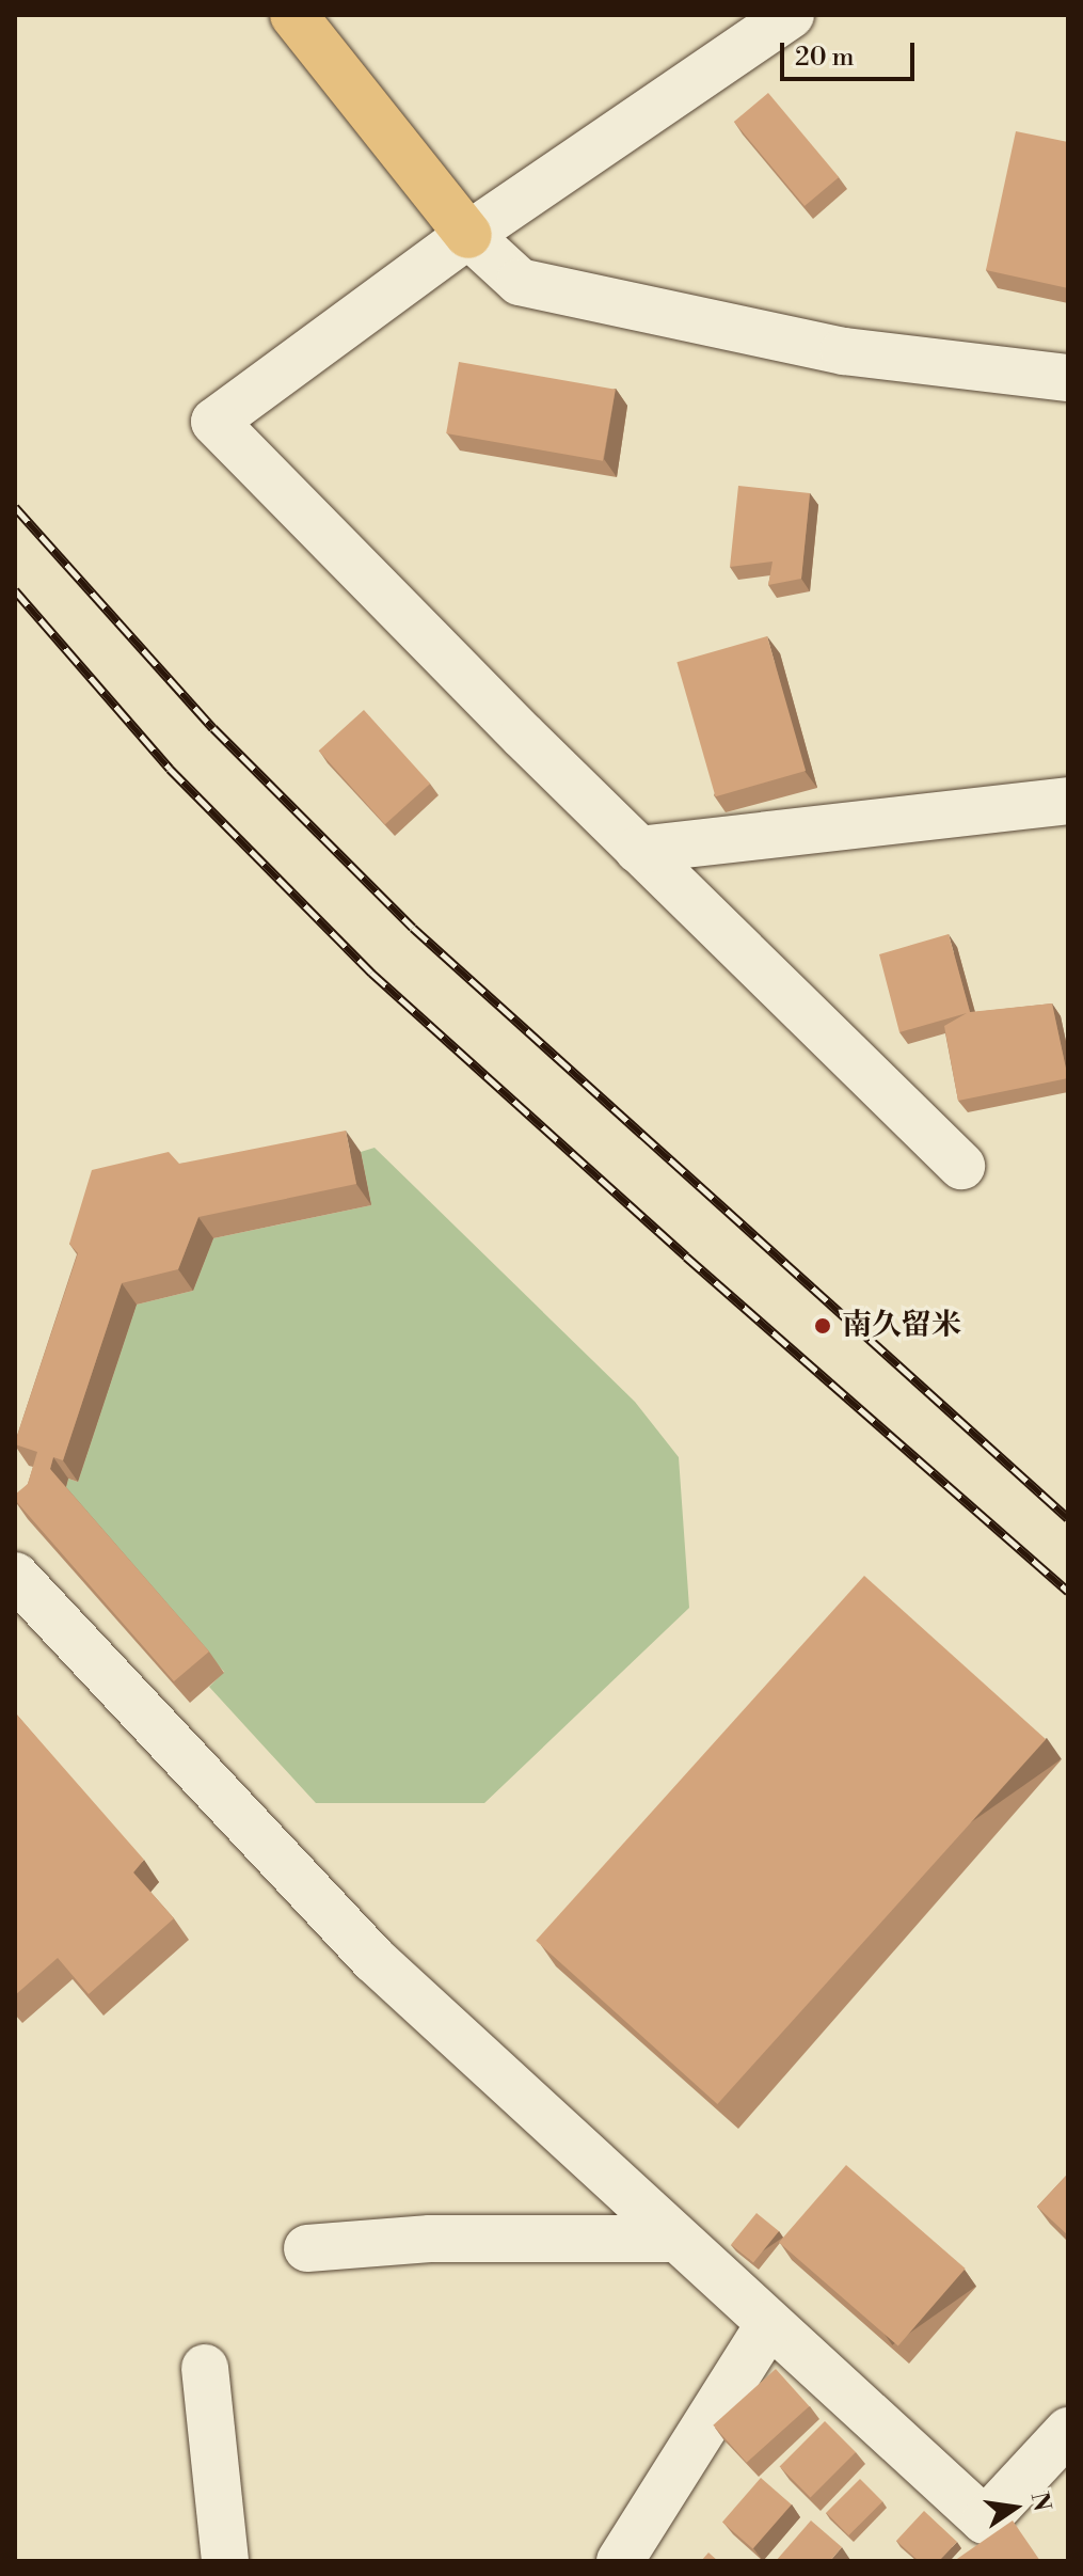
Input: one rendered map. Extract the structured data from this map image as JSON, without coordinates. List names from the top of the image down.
{
  "places": ["南久留米"],
  "scale_bar": "20 m",
  "north": "right"
}
